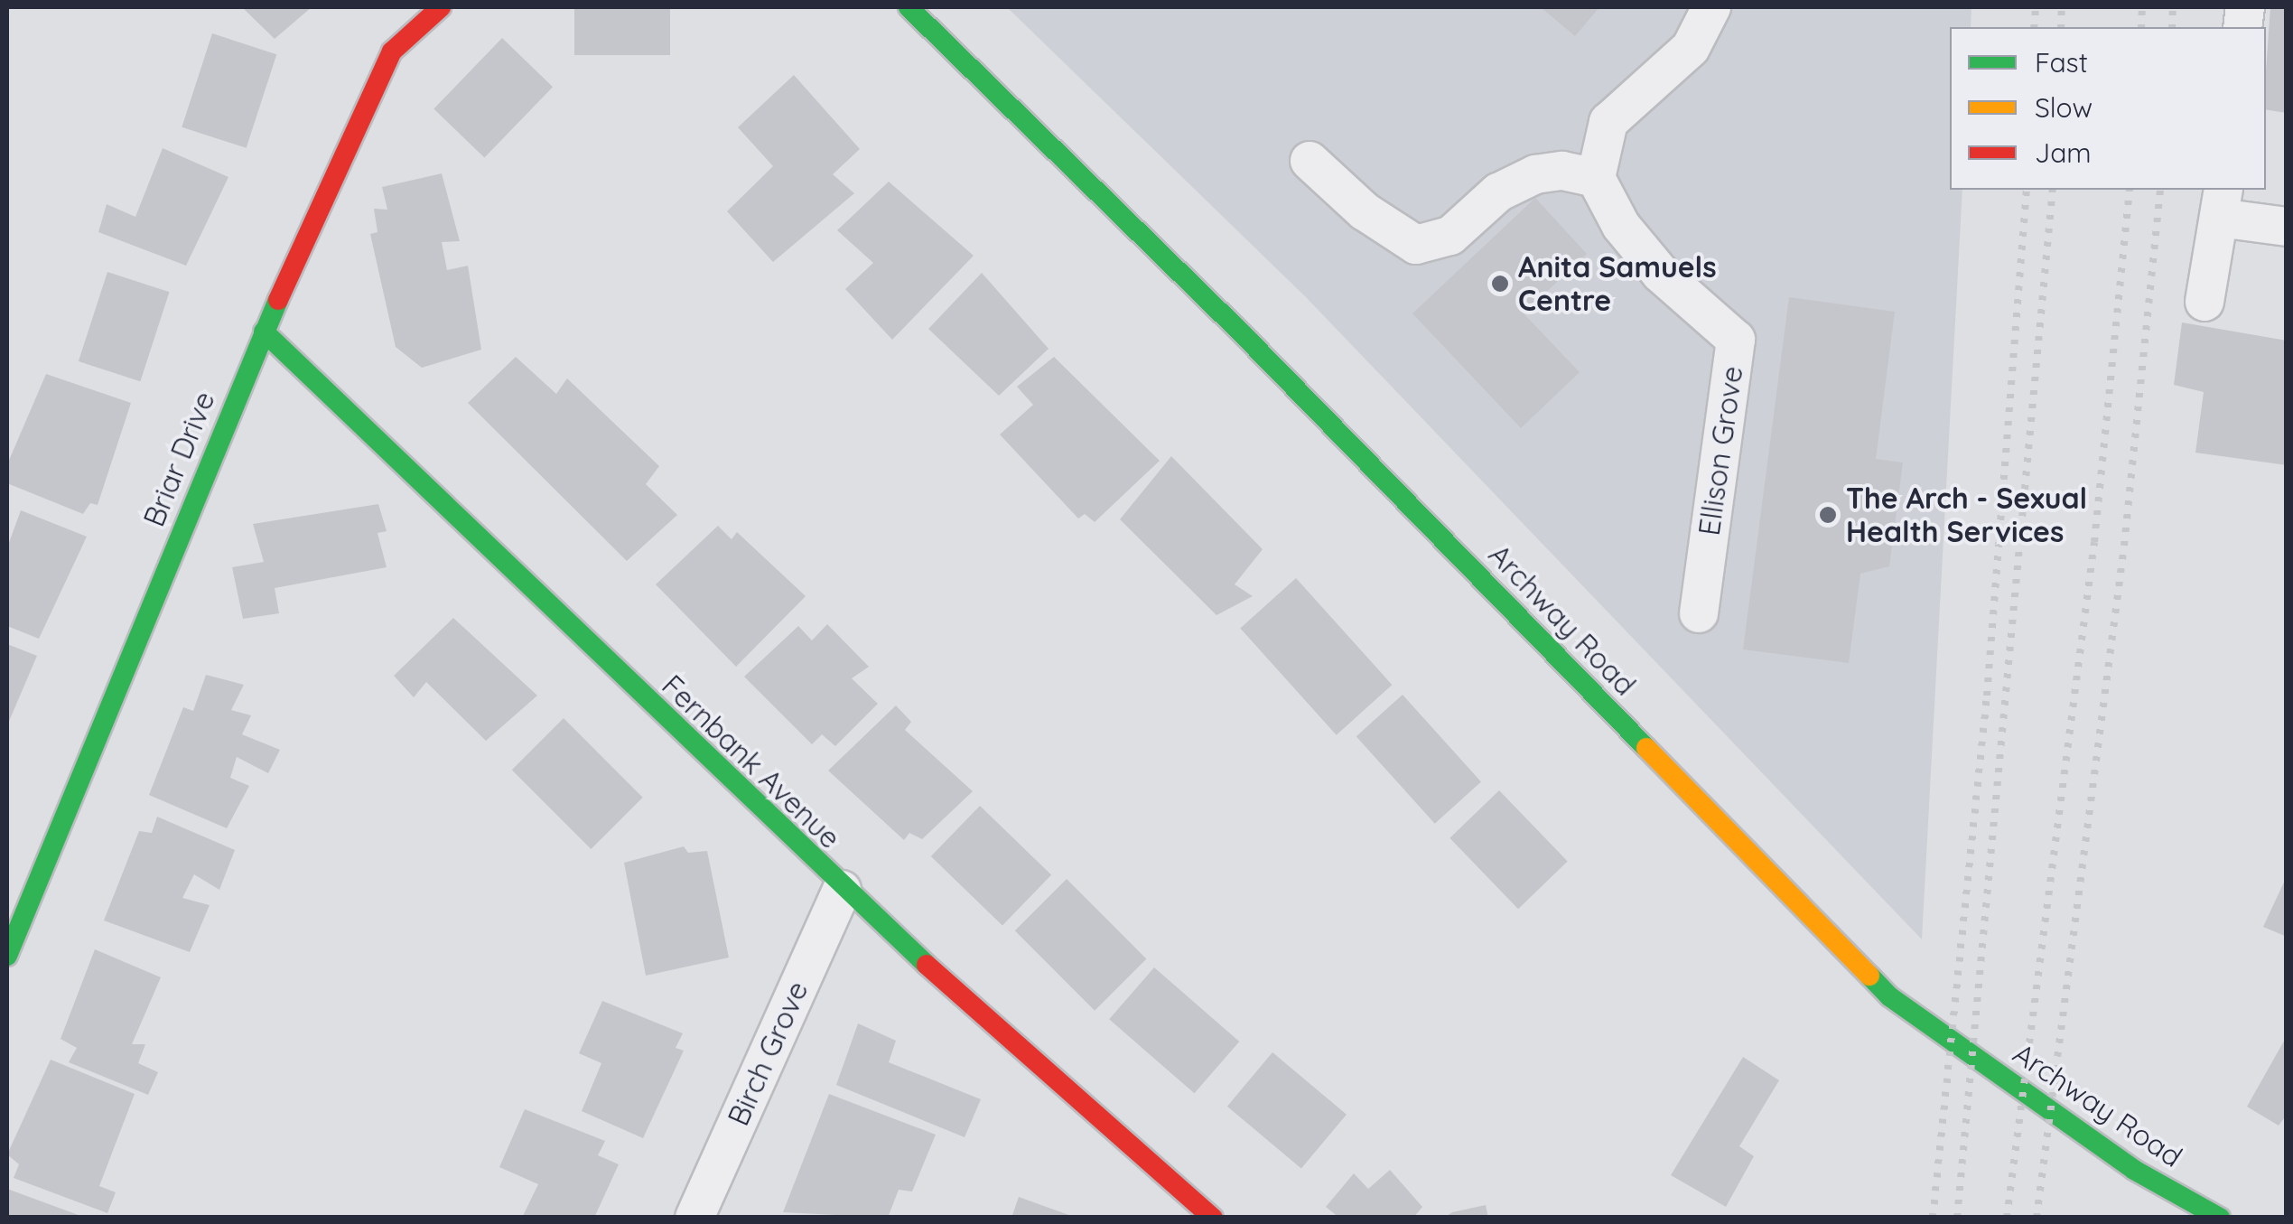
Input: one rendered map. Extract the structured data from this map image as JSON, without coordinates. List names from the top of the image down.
{
  "streets": {
    "street": [
      "Ellison Grove",
      "Briar Drive",
      "Archway Road",
      "Fernbank Avenue",
      "Birch Grove"
    ]
  },
  "crossings": [
    ["Briar Drive", "Fernbank Avenue"],
    ["Fernbank Avenue", "Birch Grove"]
  ],
  "places": ["Anita Samuels Centre", "The Arch - Sexual Health Services"],
  "legend": ["Fast", "Slow", "Jam"]
}
